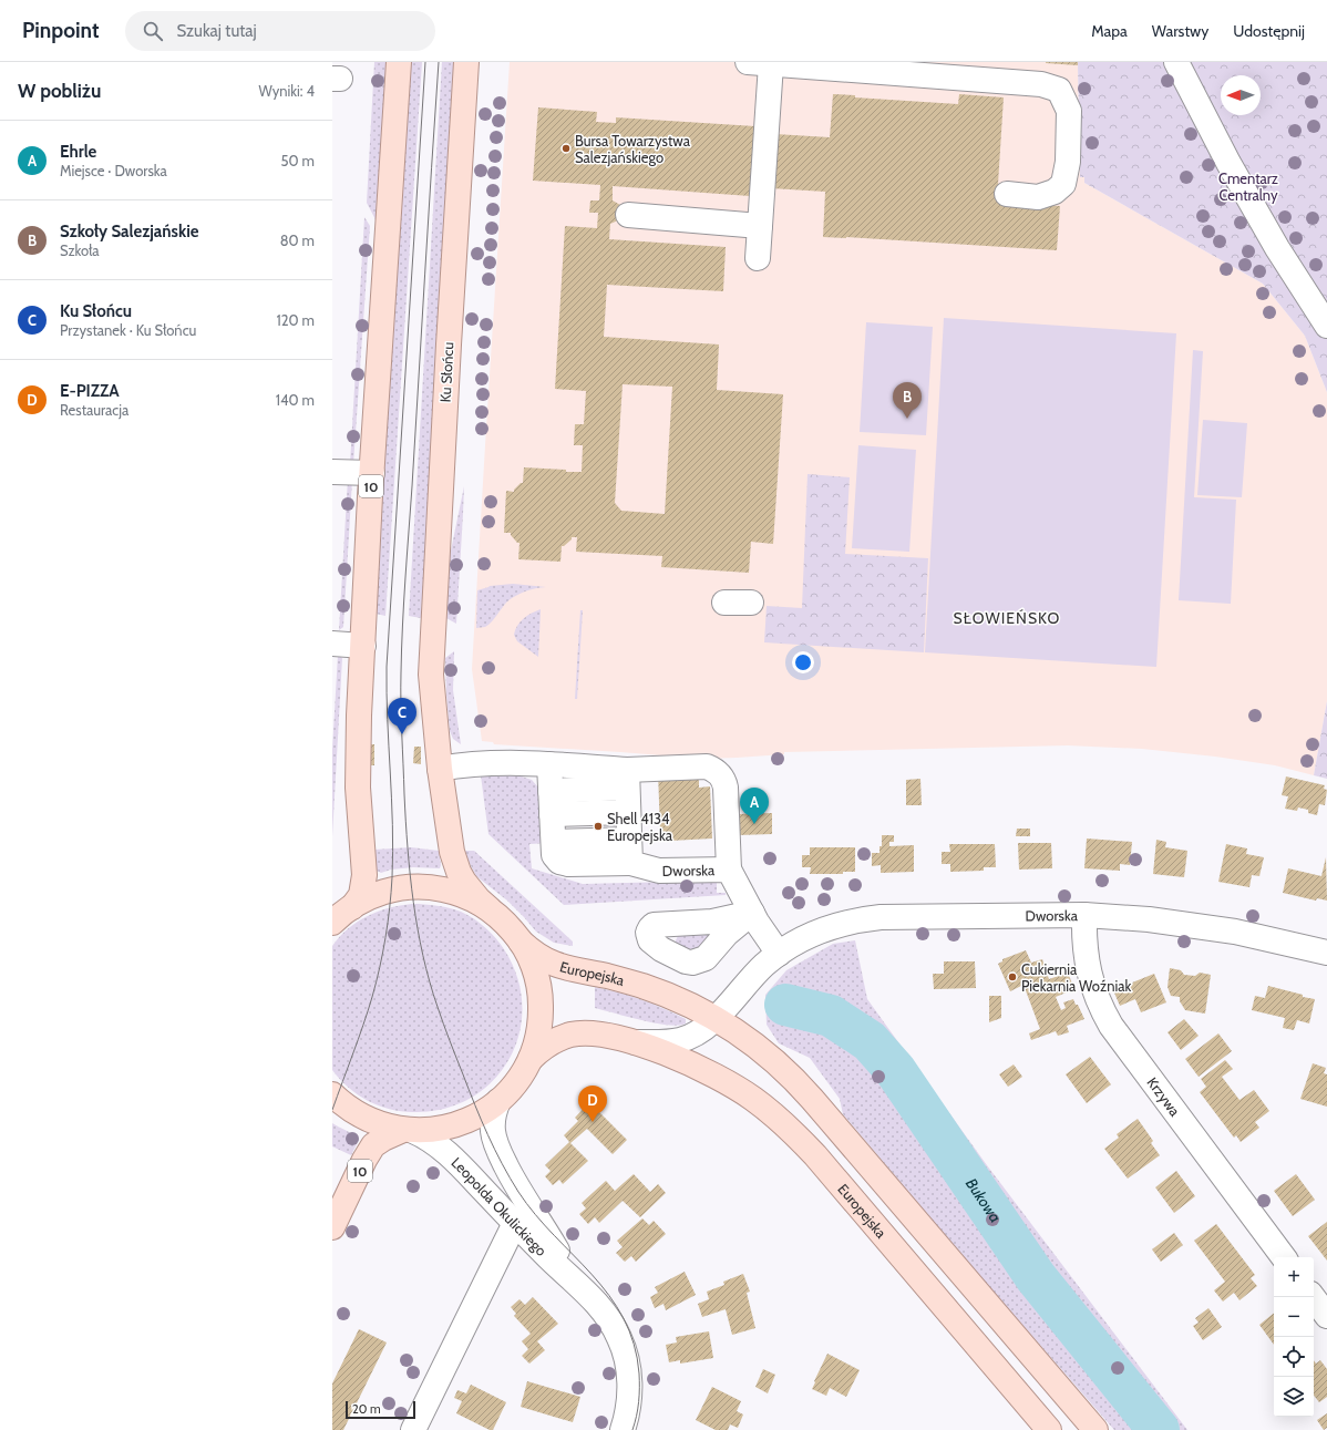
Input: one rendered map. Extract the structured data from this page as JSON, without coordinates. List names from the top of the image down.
{
  "streets": {
    "main road": ["Ku Słońcu", "10", "Europejska"],
    "street": ["Dworska", "Krzywa", "Leopolda Okulickiego"]
  },
  "crossings": [
    ["Ku Słońcu", "10"],
    ["10", "Europejska"],
    ["10", "Leopolda Okulickiego"],
    ["Dworska", "Europejska"],
    ["Dworska", "Krzywa"]
  ],
  "districts": ["SŁOWIEŃSKO"],
  "water": ["Bukowa"],
  "parks": ["Cmentarz Centralny"],
  "places": ["Bursa Towarzystwa Salezjańskiego", "Shell 4134 Europejska", "Cukiernia Piekarnia Woźniak"],
  "scale_bar": "20 m",
  "north": "left",
  "page": {
    "header": "Pinpoint",
    "search": "Szukaj tutaj",
    "nav": ["Mapa", "Warstwy", "Udostępnij"],
    "heading": ["W pobliżu", "Wyniki: 4"],
    "list": [
      {
        "mark": "A",
        "name": "Ehrle",
        "note": "Miejsce · Dworska",
        "value": "50 m"
      },
      {
        "mark": "B",
        "name": "Szkoły Salezjańskie",
        "note": "Szkoła",
        "value": "80 m"
      },
      {
        "mark": "C",
        "name": "Ku Słońcu",
        "note": "Przystanek · Ku Słońcu",
        "value": "120 m"
      },
      {
        "mark": "D",
        "name": "E-PIZZA",
        "note": "Restauracja",
        "value": "140 m"
      }
    ],
    "pins": [
      "B",
      "C",
      "A",
      "D"
    ],
    "map_buttons": ["+", "−"],
    "scale": "20 m"
  }
}
